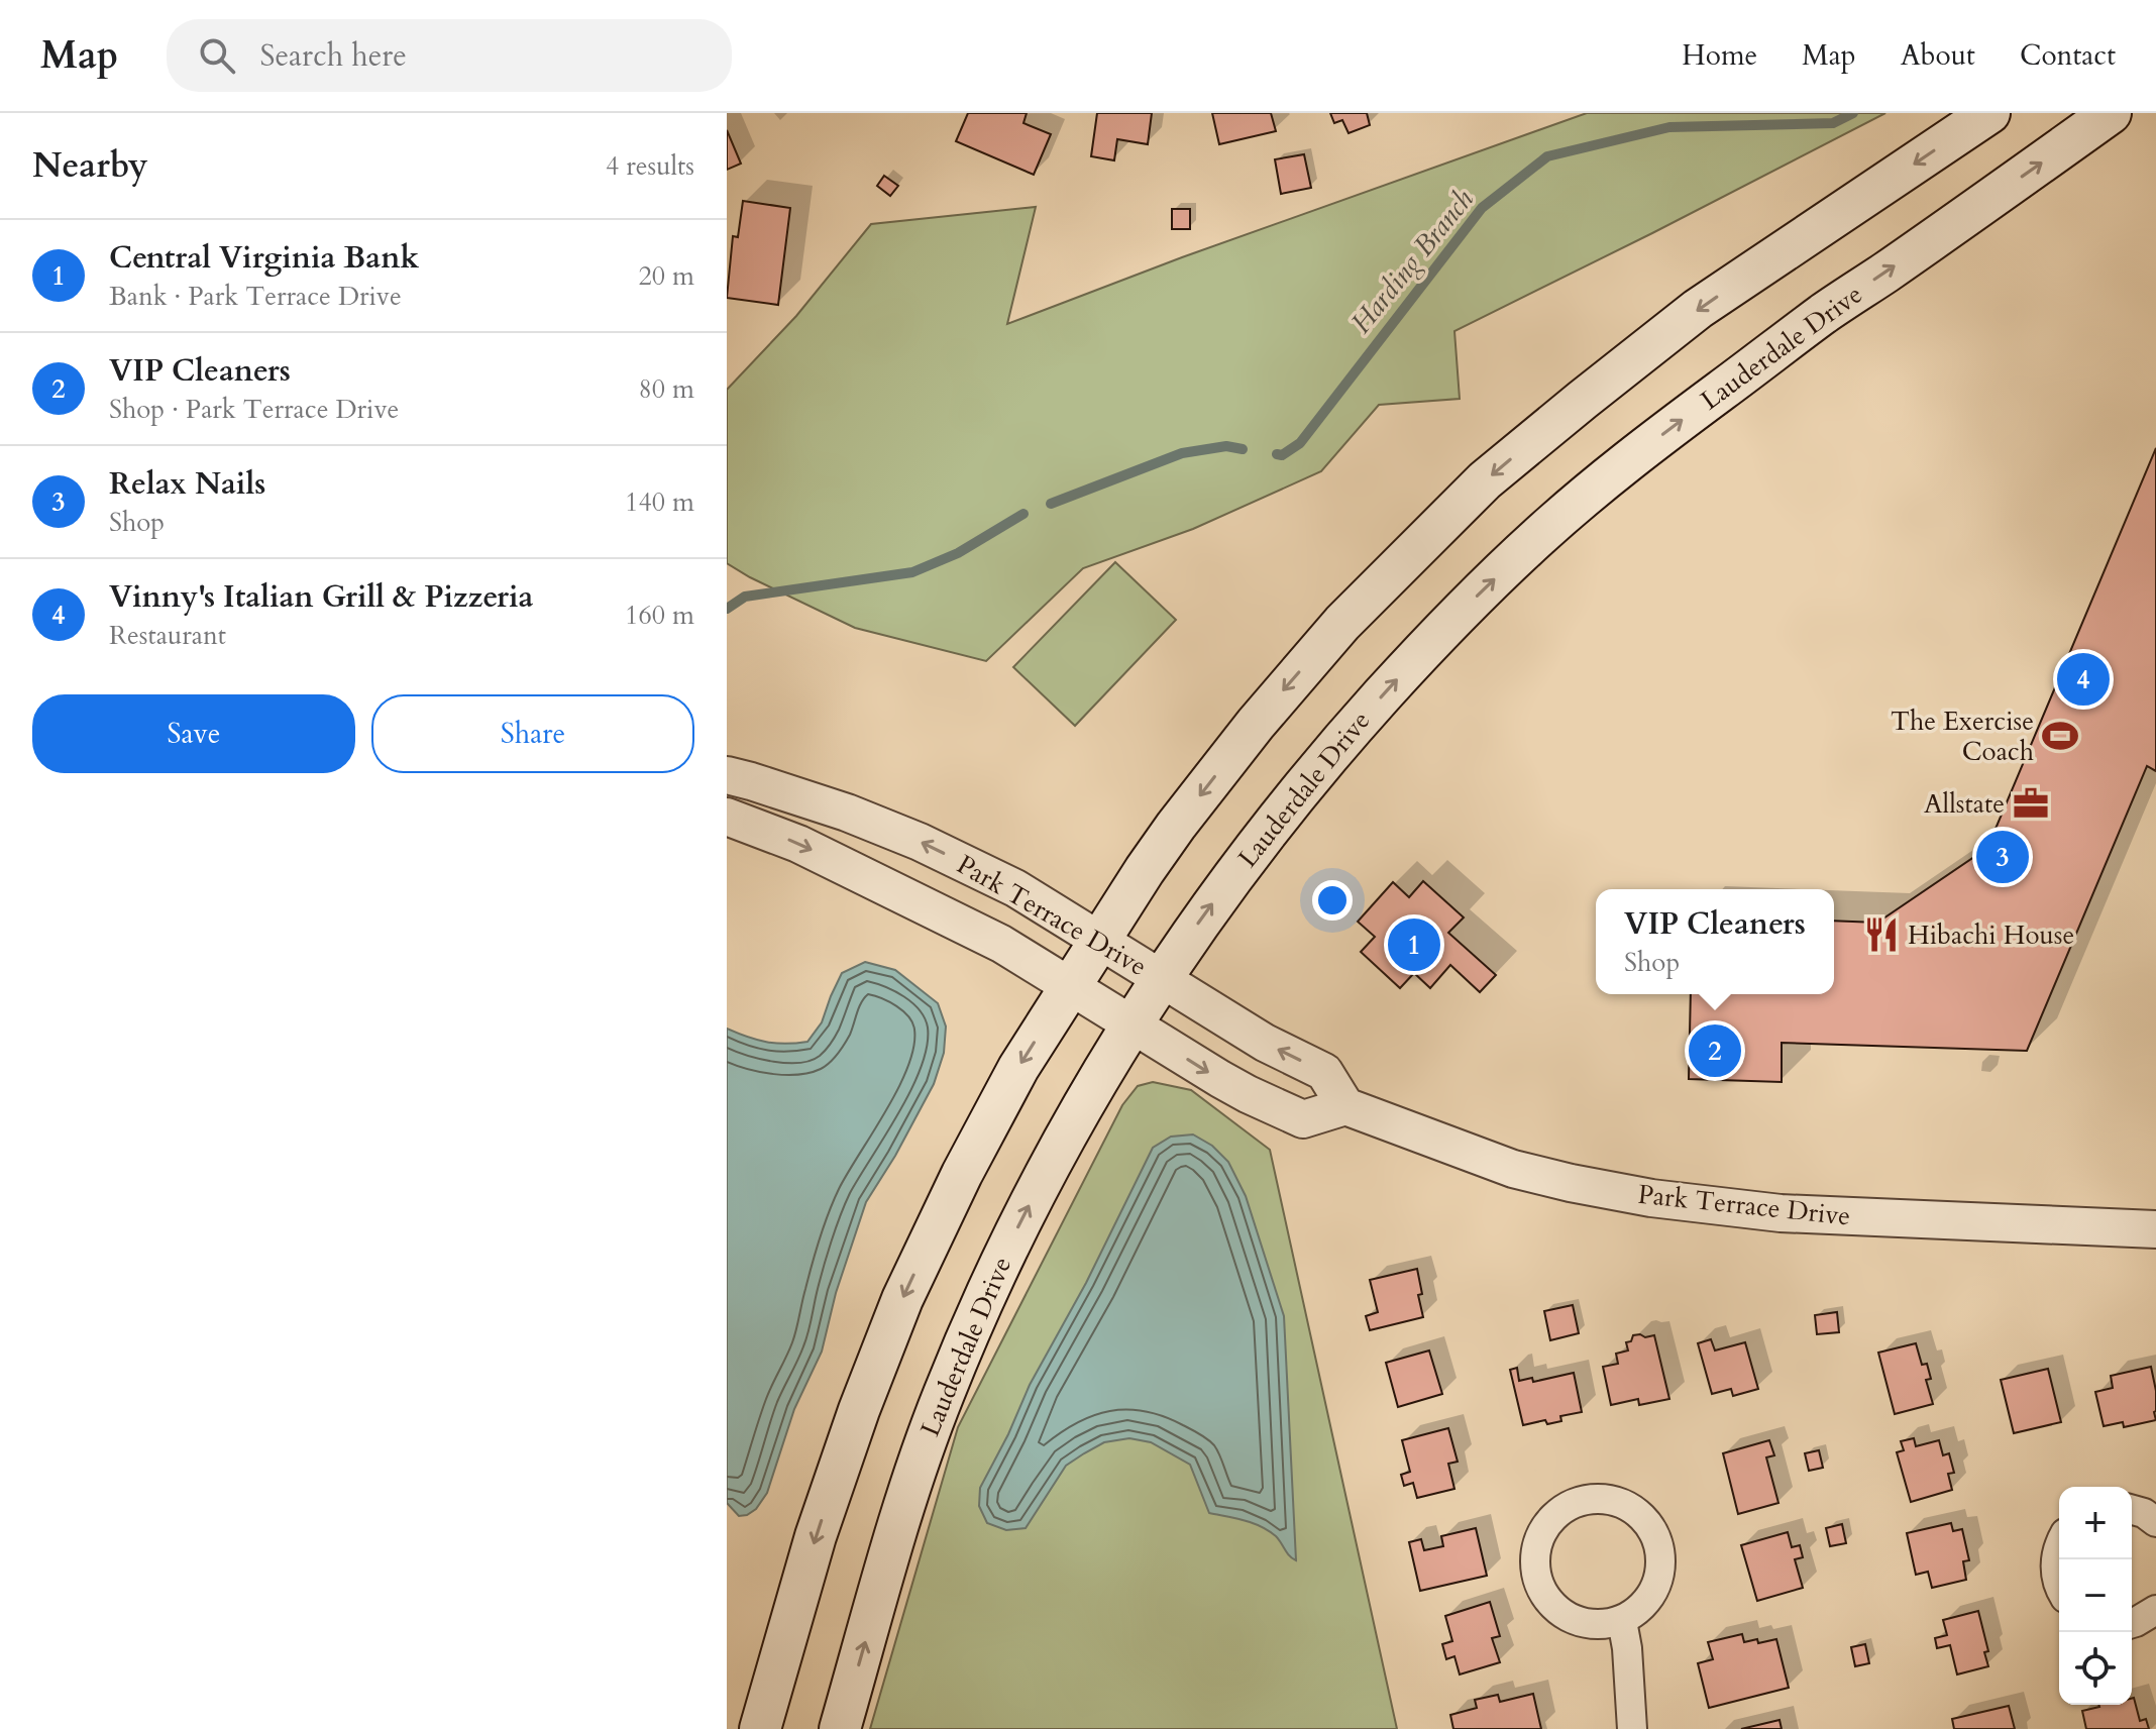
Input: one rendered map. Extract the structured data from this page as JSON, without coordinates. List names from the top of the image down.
{
  "streets": {
    "main road": ["Lauderdale Drive"],
    "street": ["Park Terrace Drive"]
  },
  "crossings": [
    ["Lauderdale Drive", "Park Terrace Drive"]
  ],
  "water": ["Harding Branch"],
  "places": {
    "sports": ["The Exercise Coach"],
    "office": ["Allstate"],
    "restaurant": ["Hibachi House"]
  },
  "page": {
    "header": "Map",
    "search": "Search here",
    "nav": [
      "Home",
      "Map",
      "About",
      "Contact"
    ],
    "heading": ["Nearby", "4 results"],
    "list": [
      {
        "mark": "1",
        "name": "Central Virginia Bank",
        "note": "Bank · Park Terrace Drive",
        "value": "20 m"
      },
      {
        "mark": "2",
        "name": "VIP Cleaners",
        "note": "Shop · Park Terrace Drive",
        "value": "80 m"
      },
      {
        "mark": "3",
        "name": "Relax Nails",
        "note": "Shop",
        "value": "140 m"
      },
      {
        "mark": "4",
        "name": "Vinny's Italian Grill & Pizzeria",
        "note": "Restaurant",
        "value": "160 m"
      }
    ],
    "pins": [
      "4",
      "3",
      "1",
      "2"
    ],
    "buttons": ["Save", "Share"],
    "popup": ["VIP Cleaners", "Shop"],
    "map_buttons": ["+", "−"]
  }
}
